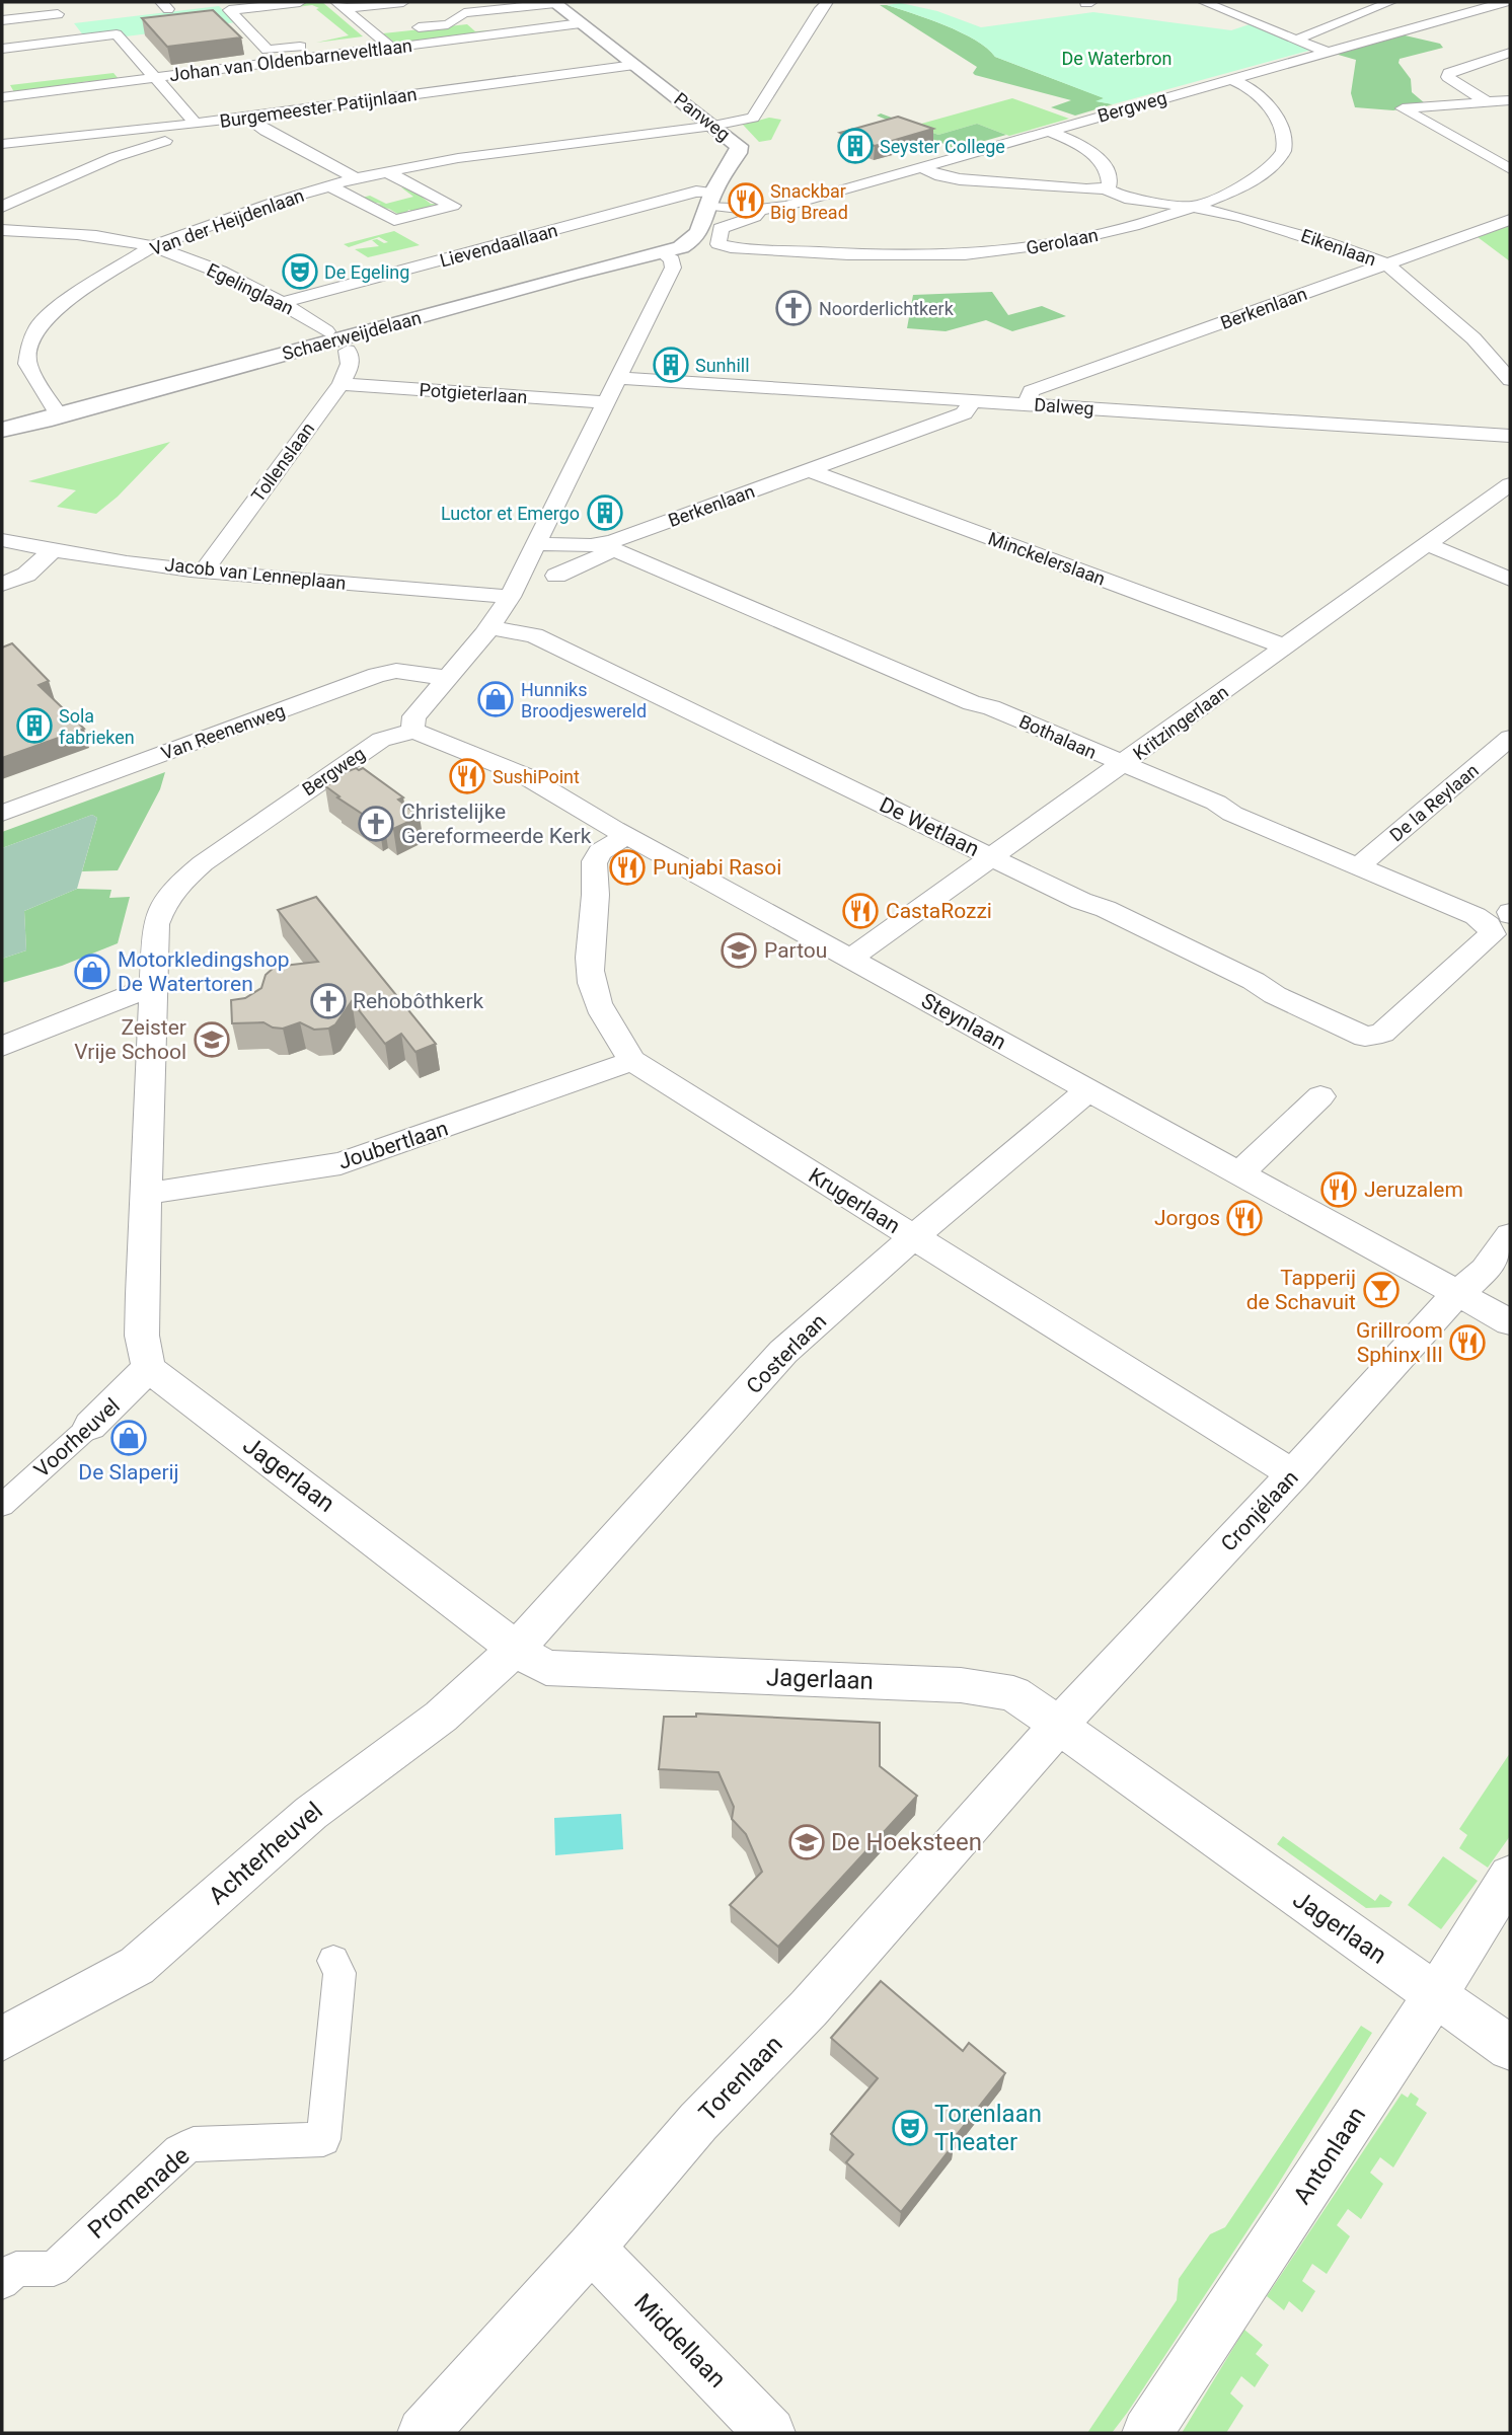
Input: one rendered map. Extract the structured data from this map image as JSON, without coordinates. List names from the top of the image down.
{
  "streets": {
    "street": [
      "Johan van Oldenbarneveltlaan",
      "Bergweg",
      "Burgemeester Patijnlaan",
      "Panweg",
      "Van der Heijdenlaan",
      "Gerolaan",
      "Lievendaallaan",
      "Eikenlaan",
      "Egelinglaan",
      "Berkenlaan",
      "Schaerweijdelaan",
      "Potgieterlaan",
      "Dalweg",
      "Tollenslaan",
      "Minckelerslaan",
      "Jacob van Lenneplaan",
      "Kritzingerlaan",
      "Van Reenenweg",
      "Bothalaan",
      "De la Reylaan",
      "De Wetlaan",
      "Steynlaan",
      "Joubertlaan",
      "Krugerlaan",
      "Costerlaan",
      "Voorheuvel",
      "Jagerlaan",
      "Cronjélaan",
      "Achterheuvel",
      "Torenlaan",
      "Antonlaan",
      "Promenade",
      "Middellaan"
    ]
  },
  "crossings": [
    ["Johan van Oldenbarneveltlaan", "Panweg"],
    ["Bergweg", "Panweg"],
    ["Bergweg", "Gerolaan"],
    ["Bergweg", "Lievendaallaan"],
    ["Bergweg", "Eikenlaan"],
    ["Bergweg", "Steynlaan"],
    ["Bergweg", "Joubertlaan"],
    ["Bergweg", "Voorheuvel"],
    ["Bergweg", "Jagerlaan"],
    ["Burgemeester Patijnlaan", "Panweg"],
    ["Panweg", "Van der Heijdenlaan"],
    ["Panweg", "Lievendaallaan"],
    ["Panweg", "Schaerweijdelaan"],
    ["Van der Heijdenlaan", "Egelinglaan"],
    ["Van der Heijdenlaan", "Schaerweijdelaan"],
    ["Gerolaan", "Eikenlaan"],
    ["Lievendaallaan", "Egelinglaan"],
    ["Eikenlaan", "Berkenlaan"],
    ["Berkenlaan", "Dalweg"],
    ["Berkenlaan", "Minckelerslaan"],
    ["Berkenlaan", "Bothalaan"],
    ["Potgieterlaan", "Tollenslaan"],
    ["Tollenslaan", "Jacob van Lenneplaan"],
    ["Minckelerslaan", "Kritzingerlaan"],
    ["Kritzingerlaan", "Bothalaan"],
    ["Kritzingerlaan", "De Wetlaan"],
    ["Kritzingerlaan", "Steynlaan"],
    ["Bothalaan", "De la Reylaan"],
    ["Bothalaan", "De Wetlaan"],
    ["Steynlaan", "Krugerlaan"],
    ["Steynlaan", "Costerlaan"],
    ["Steynlaan", "Cronjélaan"],
    ["Joubertlaan", "Krugerlaan"],
    ["Krugerlaan", "Costerlaan"],
    ["Krugerlaan", "Cronjélaan"],
    ["Costerlaan", "Jagerlaan"],
    ["Costerlaan", "Achterheuvel"],
    ["Voorheuvel", "Jagerlaan"],
    ["Jagerlaan", "Cronjélaan"],
    ["Jagerlaan", "Achterheuvel"],
    ["Jagerlaan", "Torenlaan"],
    ["Jagerlaan", "Antonlaan"],
    ["Cronjélaan", "Torenlaan"],
    ["Torenlaan", "Middellaan"]
  ],
  "parks": ["De Waterbron"],
  "places": {
    "building": [
      "Seyster College",
      "Sunhill",
      "Luctor et Emergo",
      "Sola fabrieken"
    ],
    "restaurant": [
      "Snackbar Big Bread",
      "SushiPoint",
      "Punjabi Rasoi",
      "CastaRozzi",
      "Jeruzalem",
      "Jorgos",
      "Grillroom Sphinx III"
    ],
    "theatre": ["De Egeling", "Torenlaan Theater"],
    "church": ["Noorderlichtkerk", "Christelijke Gereformeerde Kerk", "Rehobôthkerk"],
    "shop": ["Hunniks Broodjeswereld", "Motorkledingshop De Watertoren", "De Slaperij"],
    "school or university": ["Partou", "Zeister Vrije School", "De Hoeksteen"],
    "bar": ["Tapperij de Schavuit"]
  }
}
